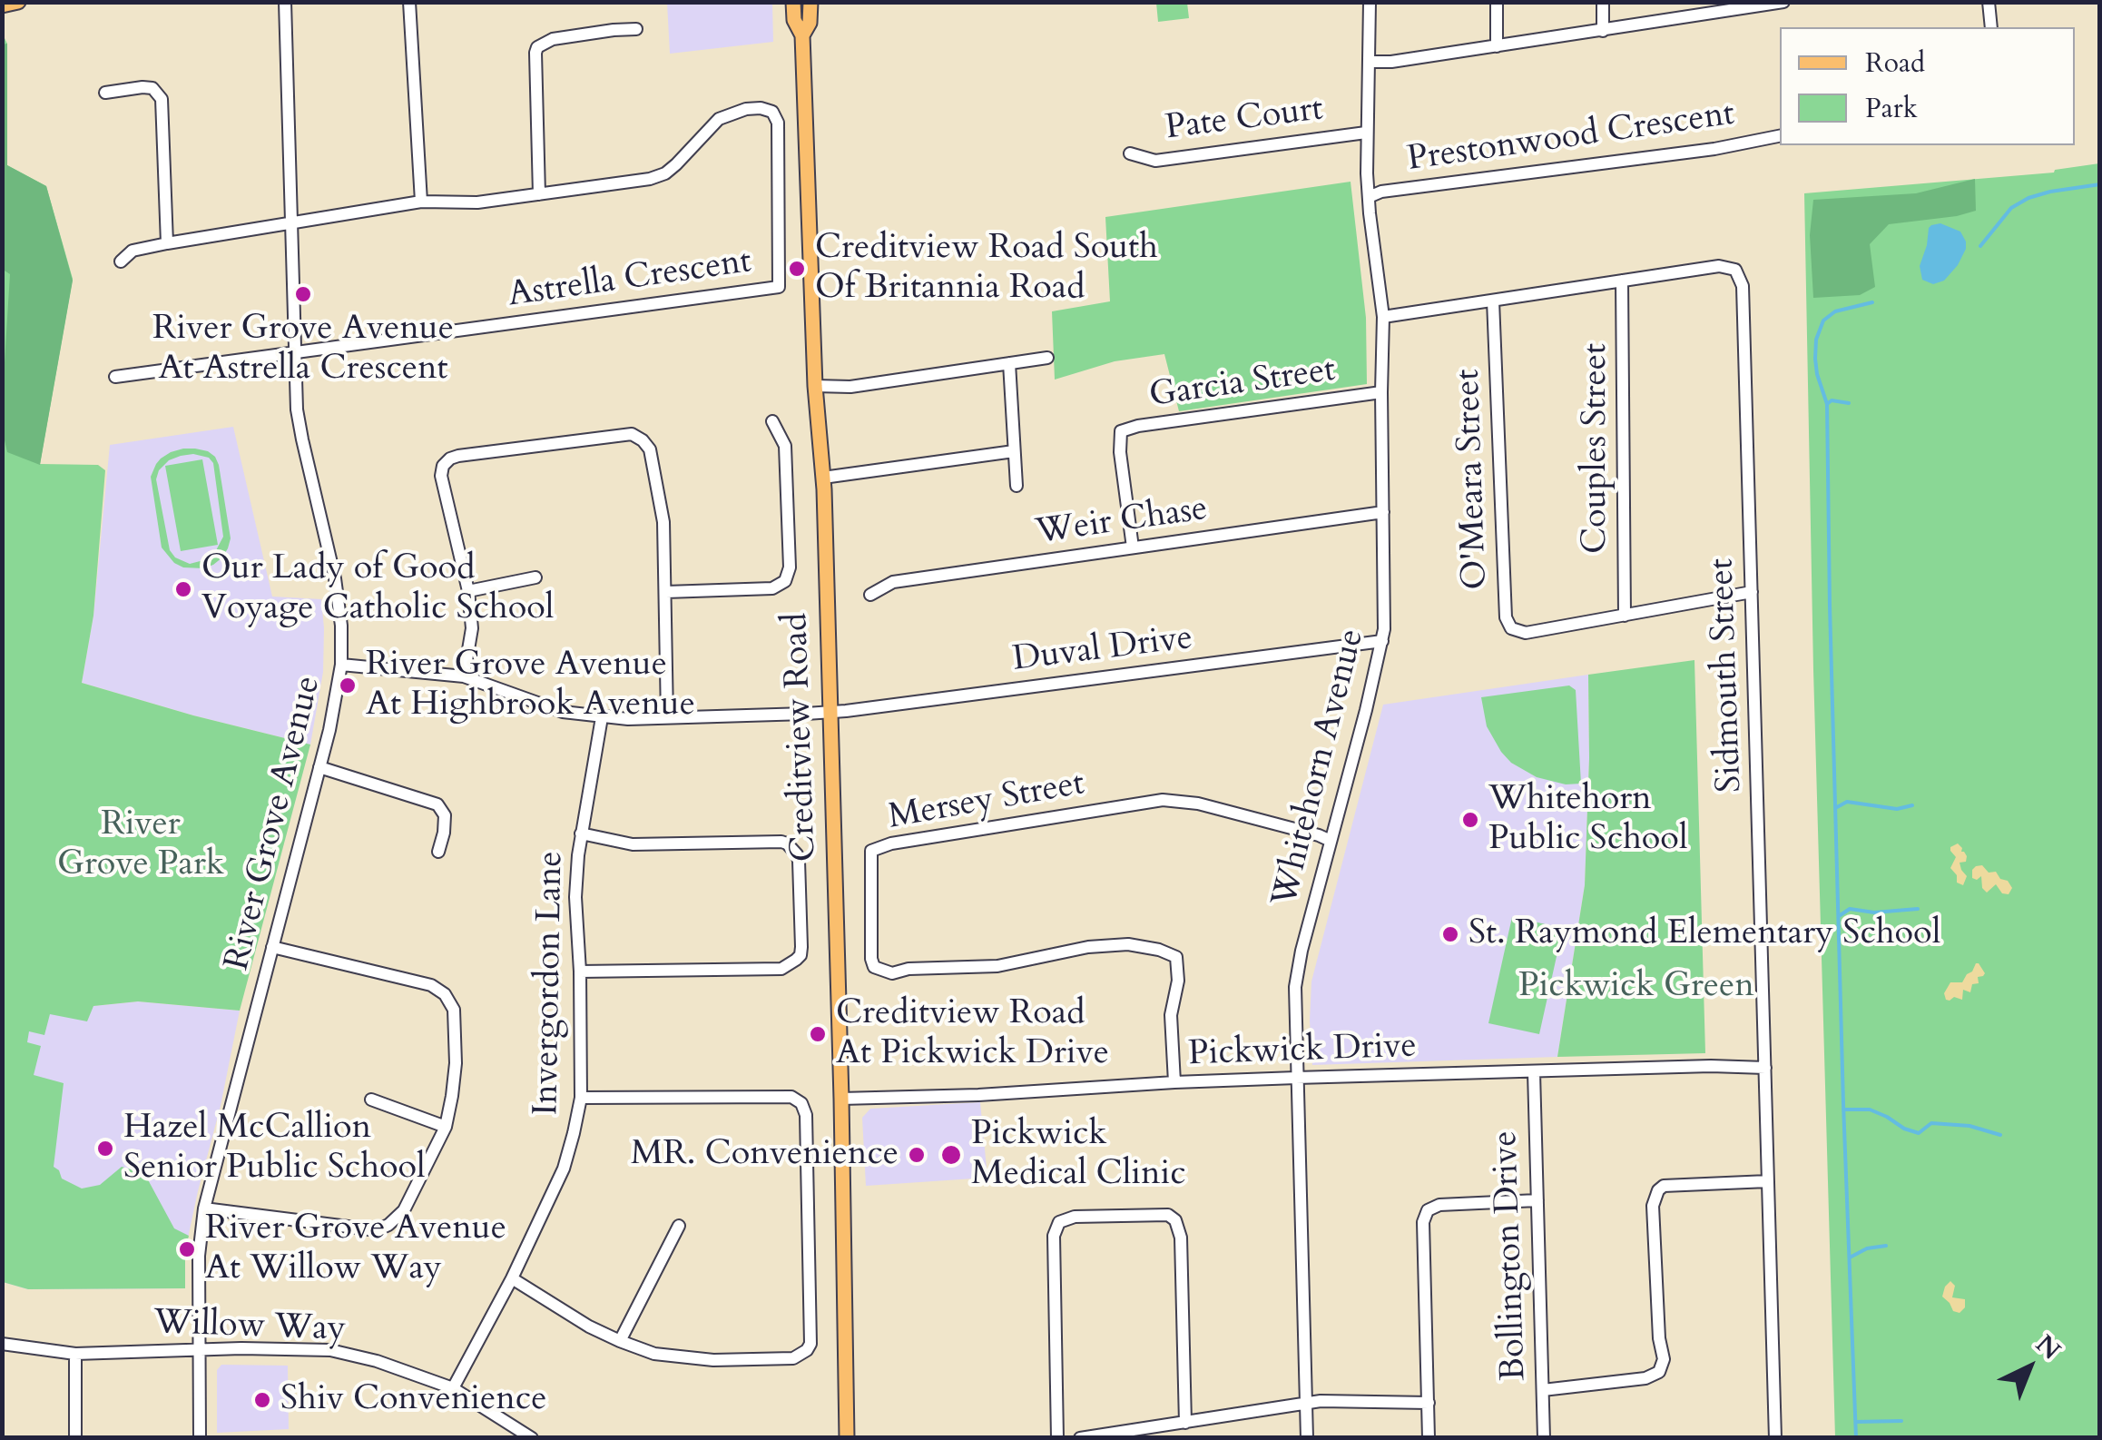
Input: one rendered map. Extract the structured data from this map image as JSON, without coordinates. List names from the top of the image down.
{
  "streets": {
    "main road": ["Creditview Road"],
    "street": [
      "Pate Court",
      "Prestonwood Crescent",
      "Astrella Crescent",
      "Garcia Street",
      "Couples Street",
      "O'Meara Street",
      "Weir Chase",
      "Duval Drive",
      "Sidmouth Street",
      "Whitehorn Avenue",
      "Mersey Street",
      "River Grove Avenue",
      "Invergordon Lane",
      "Pickwick Drive",
      "Bollington Drive",
      "Willow Way"
    ]
  },
  "crossings": [
    ["Pate Court", "Whitehorn Avenue"],
    ["Prestonwood Crescent", "Whitehorn Avenue"],
    ["Astrella Crescent", "River Grove Avenue"],
    ["Garcia Street", "Weir Chase"],
    ["Garcia Street", "Whitehorn Avenue"],
    ["Couples Street", "O'Meara Street"],
    ["Couples Street", "Sidmouth Street"],
    ["O'Meara Street", "Sidmouth Street"],
    ["Weir Chase", "Whitehorn Avenue"],
    ["Duval Drive", "Creditview Road"],
    ["Duval Drive", "Whitehorn Avenue"],
    ["Duval Drive", "River Grove Avenue"],
    ["Duval Drive", "Invergordon Lane"],
    ["Sidmouth Street", "Whitehorn Avenue"],
    ["Sidmouth Street", "Pickwick Drive"],
    ["Creditview Road", "Pickwick Drive"],
    ["Whitehorn Avenue", "Mersey Street"],
    ["Whitehorn Avenue", "Pickwick Drive"],
    ["Mersey Street", "Pickwick Drive"],
    ["River Grove Avenue", "Willow Way"],
    ["Invergordon Lane", "Willow Way"],
    ["Pickwick Drive", "Bollington Drive"]
  ],
  "parks": ["River Grove Park", "Pickwick Green"],
  "places": [
    "Creditview Road South Of Britannia Road",
    "River Grove Avenue At Astrella Crescent",
    "Our Lady of Good Voyage Catholic School",
    "River Grove Avenue At Highbrook Avenue",
    "Whitehorn Public School",
    "St. Raymond Elementary School",
    "Creditview Road At Pickwick Drive",
    "Hazel McCallion Senior Public School",
    "MR. Convenience",
    "Pickwick Medical Clinic",
    "River Grove Avenue At Willow Way",
    "Shiv Convenience"
  ],
  "legend": ["Road", "Park"],
  "north": "top right"
}
